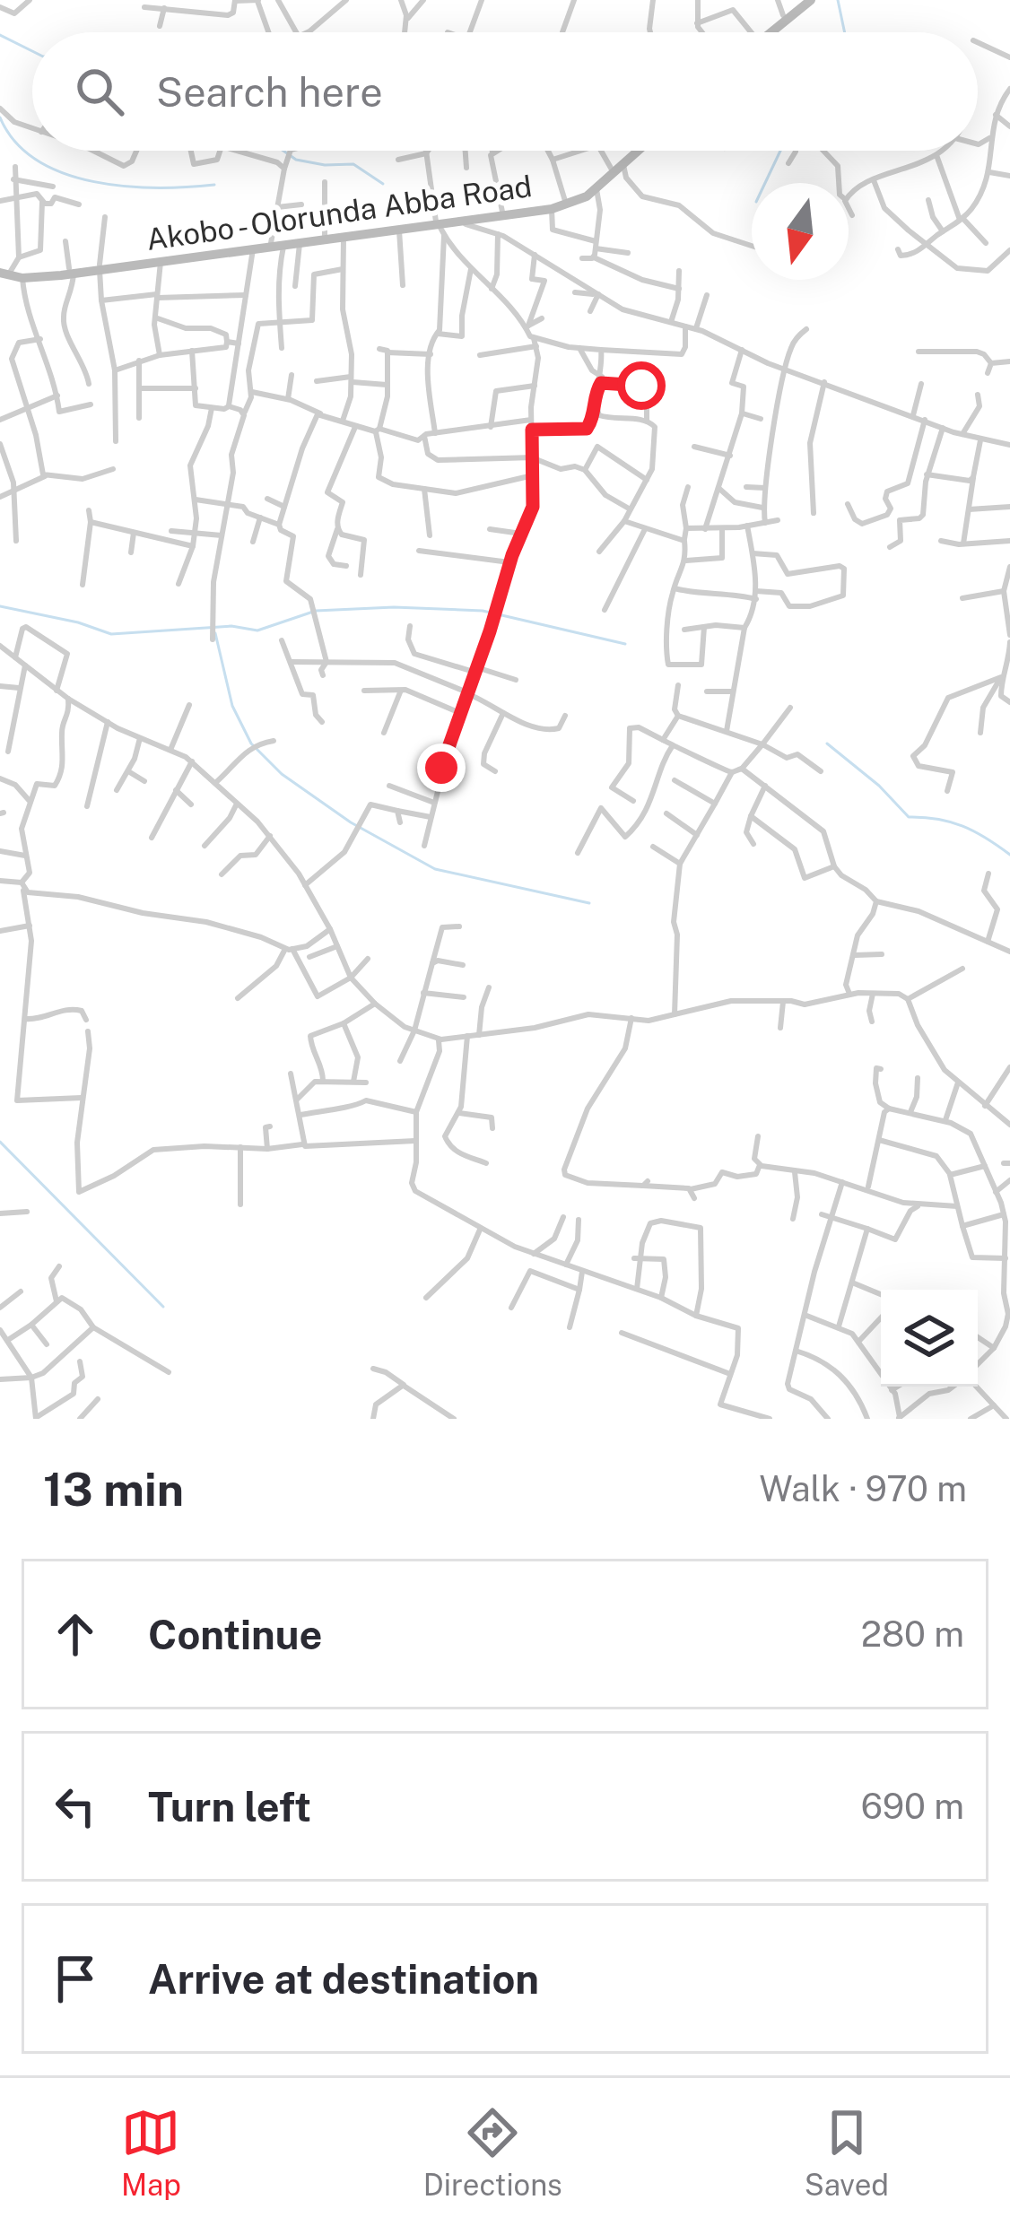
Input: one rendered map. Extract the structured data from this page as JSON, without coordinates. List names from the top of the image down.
{
  "streets": {
    "main road": ["Akobo - Olorunda Abba Road"]
  },
  "north": "bottom",
  "page": {
    "search": "Search here",
    "heading": ["13 min", "Walk · 970 m"],
    "list": [
      ["Continue", "280 m"],
      ["Turn left", "690 m"],
      "Arrive at destination"
    ],
    "nav": ["Map", "Directions", "Saved"]
  }
}
